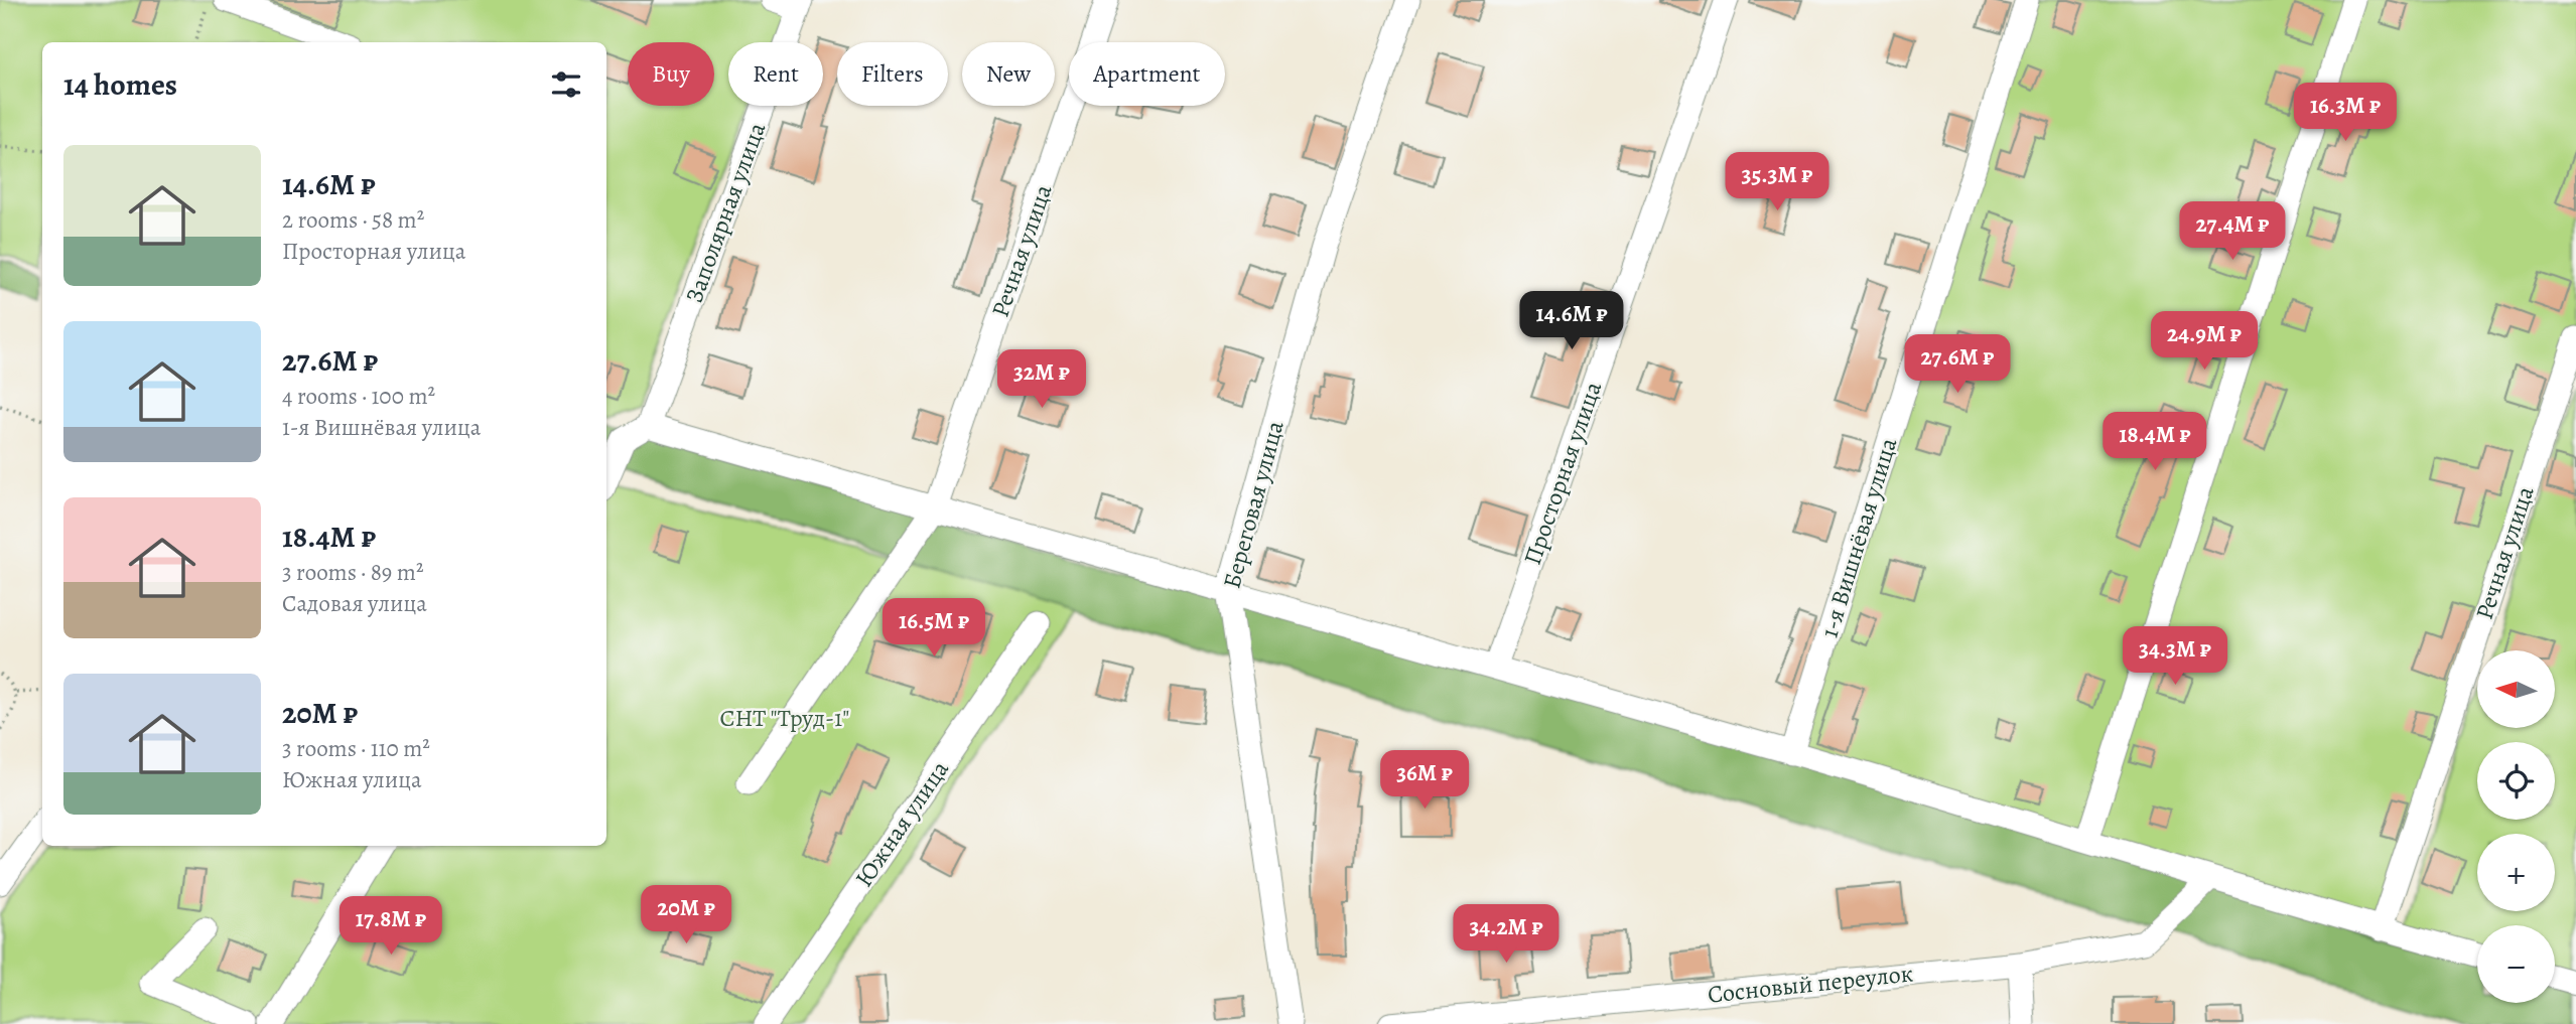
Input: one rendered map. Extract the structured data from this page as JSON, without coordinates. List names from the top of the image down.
{
  "streets": {
    "street": [
      "Заполярная улица",
      "Речная улица",
      "Просторная улица",
      "Береговая улица",
      "1-я Вишнёвая улица",
      "Южная улица",
      "Сосновый переулок"
    ]
  },
  "parks": ["СНТ \"Труд-1\""],
  "north": "left",
  "page": {
    "chip": [
      "Buy",
      "Rent",
      "Filters",
      "New",
      "Apartment"
    ],
    "heading": "14 homes",
    "price": [
      "16.3M ₽",
      "35.3M ₽",
      "27.4M ₽",
      "14.6M ₽",
      "24.9M ₽",
      "27.6M ₽",
      "32M ₽",
      "18.4M ₽",
      "16.5M ₽",
      "34.3M ₽",
      "36M ₽",
      "20M ₽",
      "17.8M ₽",
      "34.2M ₽"
    ],
    "list": [
      {
        "name": "14.6M ₽",
        "note": "2 rooms · 58 m² · Просторная улица"
      },
      {
        "name": "27.6M ₽",
        "note": "4 rooms · 100 m² · 1-я Вишнёвая улица"
      },
      {
        "name": "18.4M ₽",
        "note": "3 rooms · 89 m² · Садовая улица"
      },
      {
        "name": "20M ₽",
        "note": "3 rooms · 110 m² · Южная улица"
      }
    ],
    "map_buttons": ["+", "−"]
  }
}
